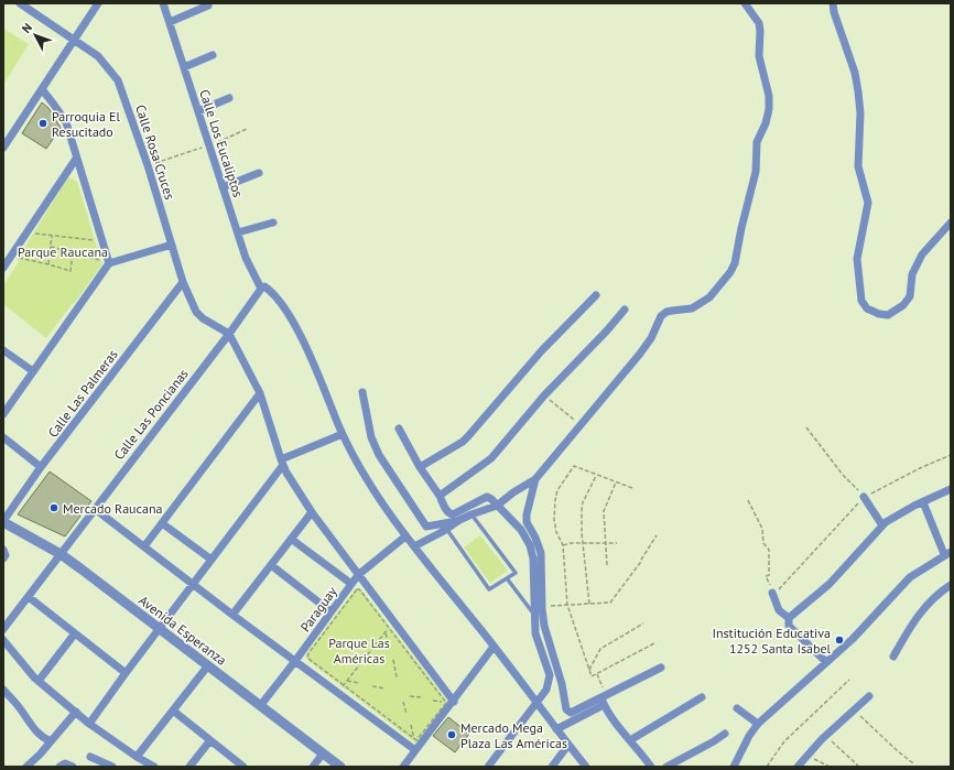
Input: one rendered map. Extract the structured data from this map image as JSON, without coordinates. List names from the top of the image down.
{
  "streets": {
    "street": [
      "Calle Los Eucaliptos",
      "Calle Rosa Cruces",
      "Calle Las Palmeras",
      "Calle Las Poncianas",
      "Paraguay",
      "Avenida Esperanza"
    ]
  },
  "crossings": [
    ["Calle Los Eucaliptos", "Calle Las Poncianas"],
    ["Calle Rosa Cruces", "Calle Las Palmeras"],
    ["Calle Rosa Cruces", "Calle Las Poncianas"],
    ["Calle Las Palmeras", "Avenida Esperanza"],
    ["Calle Las Poncianas", "Avenida Esperanza"],
    ["Paraguay", "Avenida Esperanza"]
  ],
  "parks": ["Parque Raucana", "Parque Las Américas"],
  "places": [
    "Parroquia El Resucitado",
    "Mercado Raucana",
    "Institución Educativa 1252 Santa Isabel",
    "Mercado Mega Plaza Las Américas"
  ],
  "north": "top left"
}
